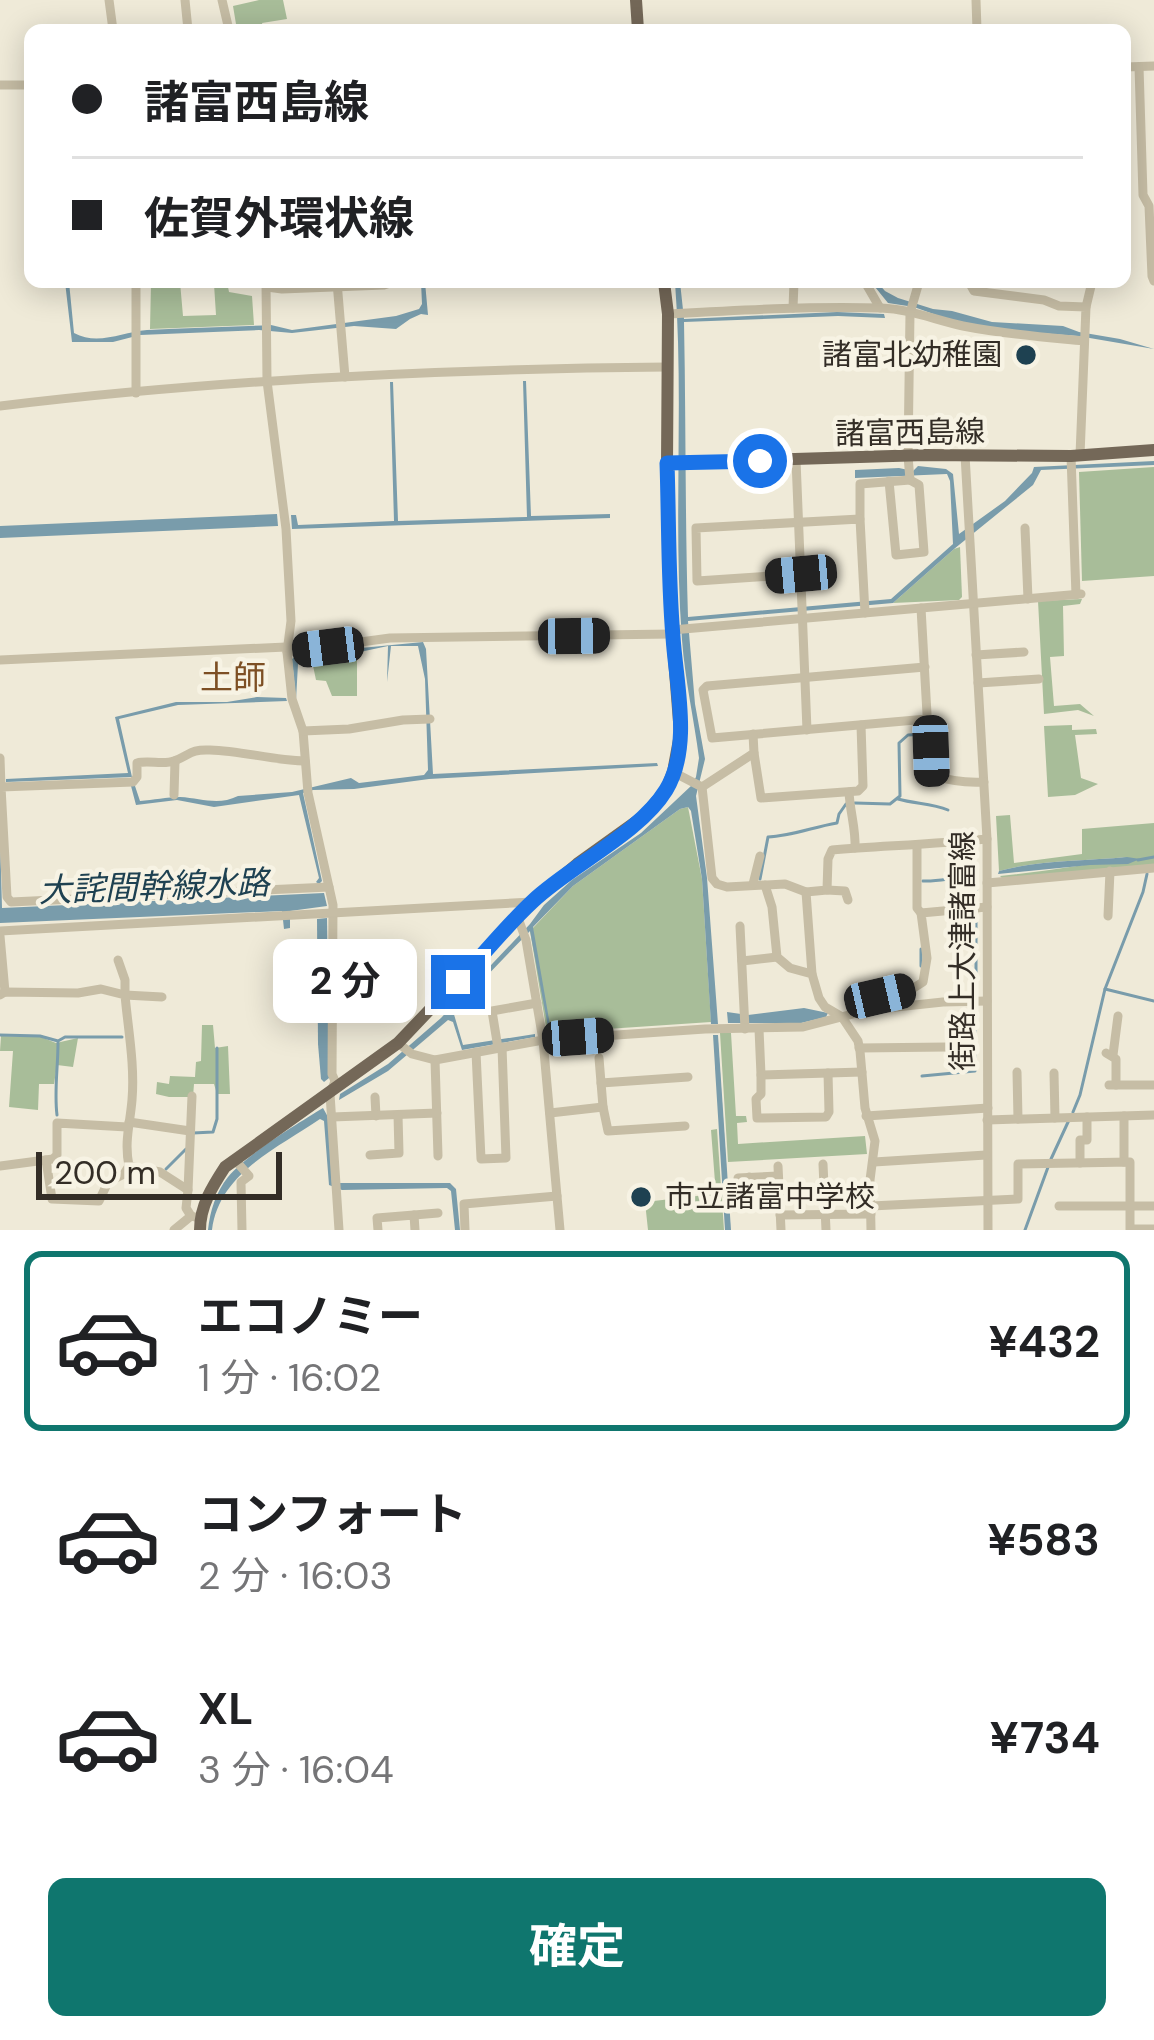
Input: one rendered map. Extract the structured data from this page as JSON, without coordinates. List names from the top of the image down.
{
  "streets": {
    "main road": ["諸富西島線"],
    "street": ["街路上大津諸富線"]
  },
  "crossings": [
    ["諸富西島線", "街路上大津諸富線"]
  ],
  "districts": ["土師"],
  "water": ["大詫間幹線水路"],
  "places": ["諸富北幼稚園", "市立諸富中学校"],
  "scale_bar": "200 m",
  "page": {
    "banner": ["諸富西島線", "佐賀外環状線"],
    "bubble": "2 分",
    "scale": "200 m",
    "list": [
      {
        "name": "エコノミー",
        "note": "1 分 · 16:02",
        "value": "¥432"
      },
      {
        "name": "コンフォート",
        "note": "2 分 · 16:03",
        "value": "¥583"
      },
      {
        "name": "XL",
        "note": "3 分 · 16:04",
        "value": "¥734"
      }
    ],
    "buttons": "確定"
  }
}
